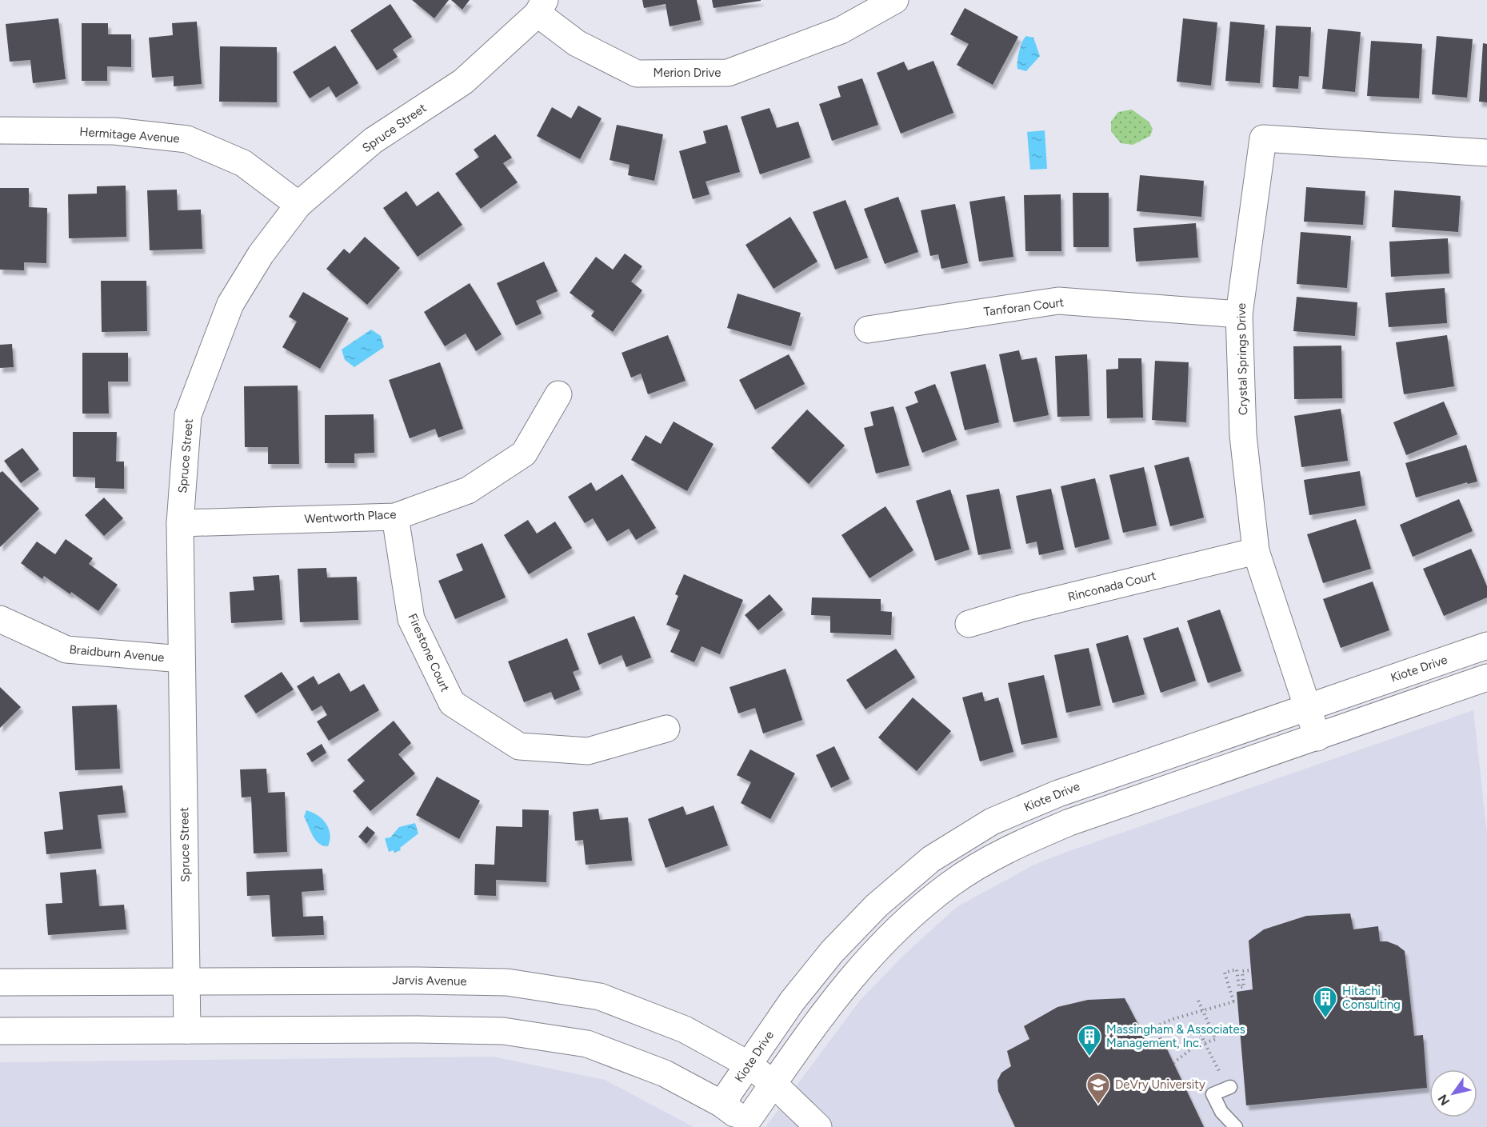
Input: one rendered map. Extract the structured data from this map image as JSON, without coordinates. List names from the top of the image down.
{
  "streets": {
    "street": [
      "Merion Drive",
      "Spruce Street",
      "Hermitage Avenue",
      "Tanforan Court",
      "Crystal Springs Drive",
      "Wentworth Place",
      "Rinconada Court",
      "Firestone Court",
      "Braidburn Avenue",
      "Kiote Drive",
      "Jarvis Avenue"
    ]
  },
  "crossings": [
    ["Merion Drive", "Spruce Street"],
    ["Spruce Street", "Hermitage Avenue"],
    ["Spruce Street", "Wentworth Place"],
    ["Spruce Street", "Braidburn Avenue"],
    ["Spruce Street", "Jarvis Avenue"],
    ["Tanforan Court", "Crystal Springs Drive"],
    ["Crystal Springs Drive", "Rinconada Court"],
    ["Crystal Springs Drive", "Kiote Drive"],
    ["Wentworth Place", "Firestone Court"],
    ["Kiote Drive", "Jarvis Avenue"]
  ],
  "places": {
    "building": ["Hitachi Consulting", "Massingham & Associates Management, Inc."],
    "school or university": ["DeVry University"]
  },
  "north": "bottom left"
}
